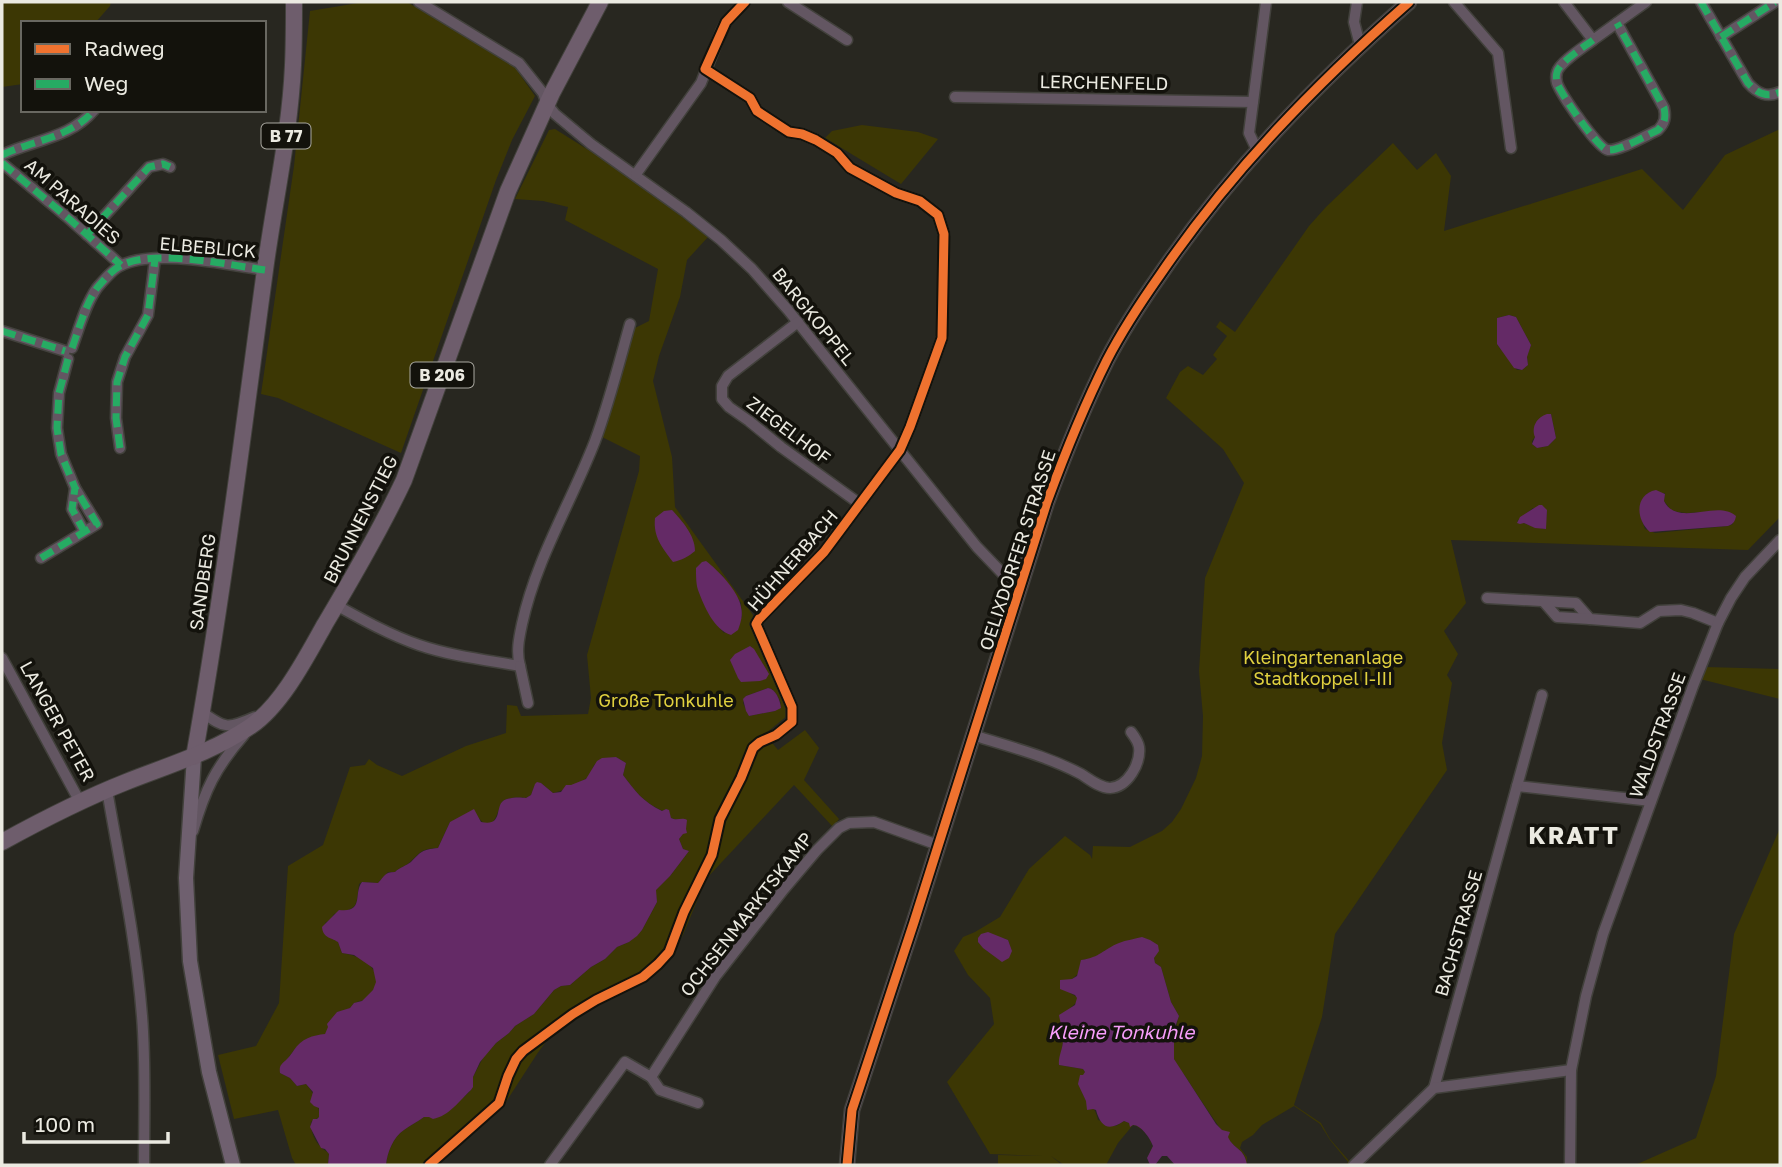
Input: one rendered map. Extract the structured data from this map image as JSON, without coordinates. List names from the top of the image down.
{
  "streets": {
    "main road": [
      "B 77",
      "B 206",
      "BRUNNENSTIEG",
      "SANDBERG",
      "LANGER PETER"
    ],
    "street": [
      "LERCHENFELD",
      "AM PARADIES",
      "ELBEBLICK",
      "BARGKOPPEL",
      "ZIEGELHOF",
      "OELIXDORFER STRASSE",
      "HÜHNERBACH",
      "WALDSTRASSE",
      "OCHSENMARKTSKAMP",
      "BACHSTRASSE"
    ]
  },
  "crossings": [
    ["AM PARADIES", "ELBEBLICK"],
    ["ELBEBLICK", "SANDBERG"],
    ["BARGKOPPEL", "B 206"],
    ["BARGKOPPEL", "ZIEGELHOF"],
    ["BARGKOPPEL", "BRUNNENSTIEG"],
    ["BARGKOPPEL", "OELIXDORFER STRASSE"],
    ["BARGKOPPEL", "HÜHNERBACH"],
    ["B 206", "BRUNNENSTIEG"],
    ["ZIEGELHOF", "HÜHNERBACH"],
    ["BRUNNENSTIEG", "SANDBERG"],
    ["BRUNNENSTIEG", "LANGER PETER"],
    ["OELIXDORFER STRASSE", "OCHSENMARKTSKAMP"],
    ["SANDBERG", "LANGER PETER"]
  ],
  "districts": ["KRATT"],
  "water": ["Kleine Tonkuhle"],
  "parks": ["Kleingartenanlage Stadtkoppel I-III", "Große Tonkuhle"],
  "legend": ["Radweg", "Weg"],
  "scale_bar": "100 m"
}
